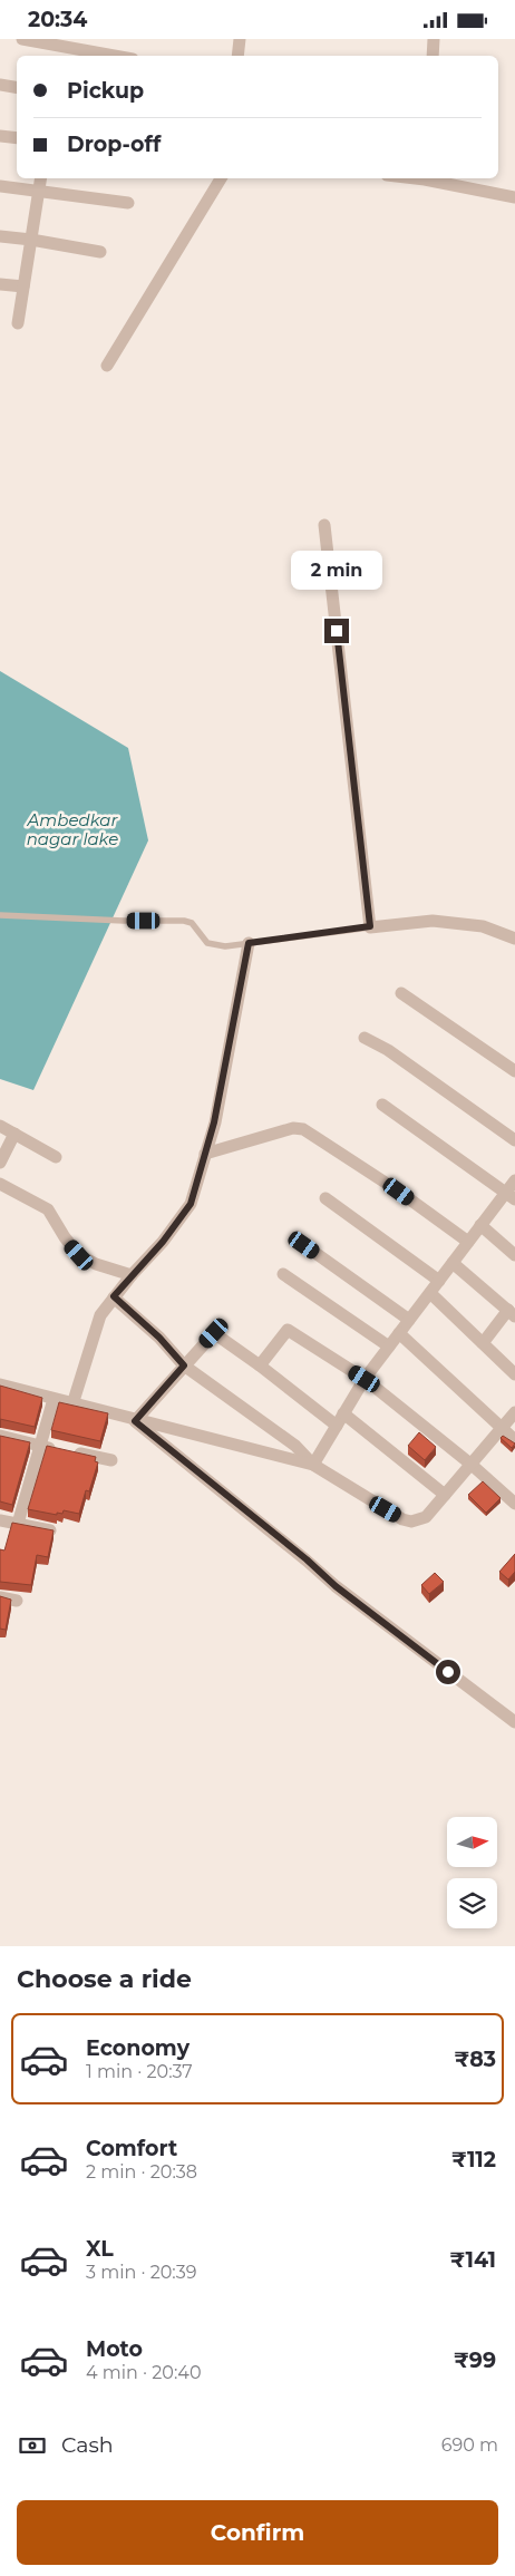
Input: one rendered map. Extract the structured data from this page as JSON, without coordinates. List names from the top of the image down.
{
  "water": ["Ambedkar nagar lake"],
  "north": "right",
  "page": {
    "status": "20:34",
    "banner": ["Pickup", "Drop-off"],
    "bubble": "2 min",
    "heading": "Choose a ride",
    "list": [
      {
        "name": "Economy",
        "note": "1 min · 20:37",
        "value": "₹83"
      },
      {
        "name": "Comfort",
        "note": "2 min · 20:38",
        "value": "₹112"
      },
      {
        "name": "XL",
        "note": "3 min · 20:39",
        "value": "₹141"
      },
      {
        "name": "Moto",
        "note": "4 min · 20:40",
        "value": "₹99"
      }
    ],
    "pay": ["Cash", "690 m"],
    "buttons": "Confirm"
  }
}
